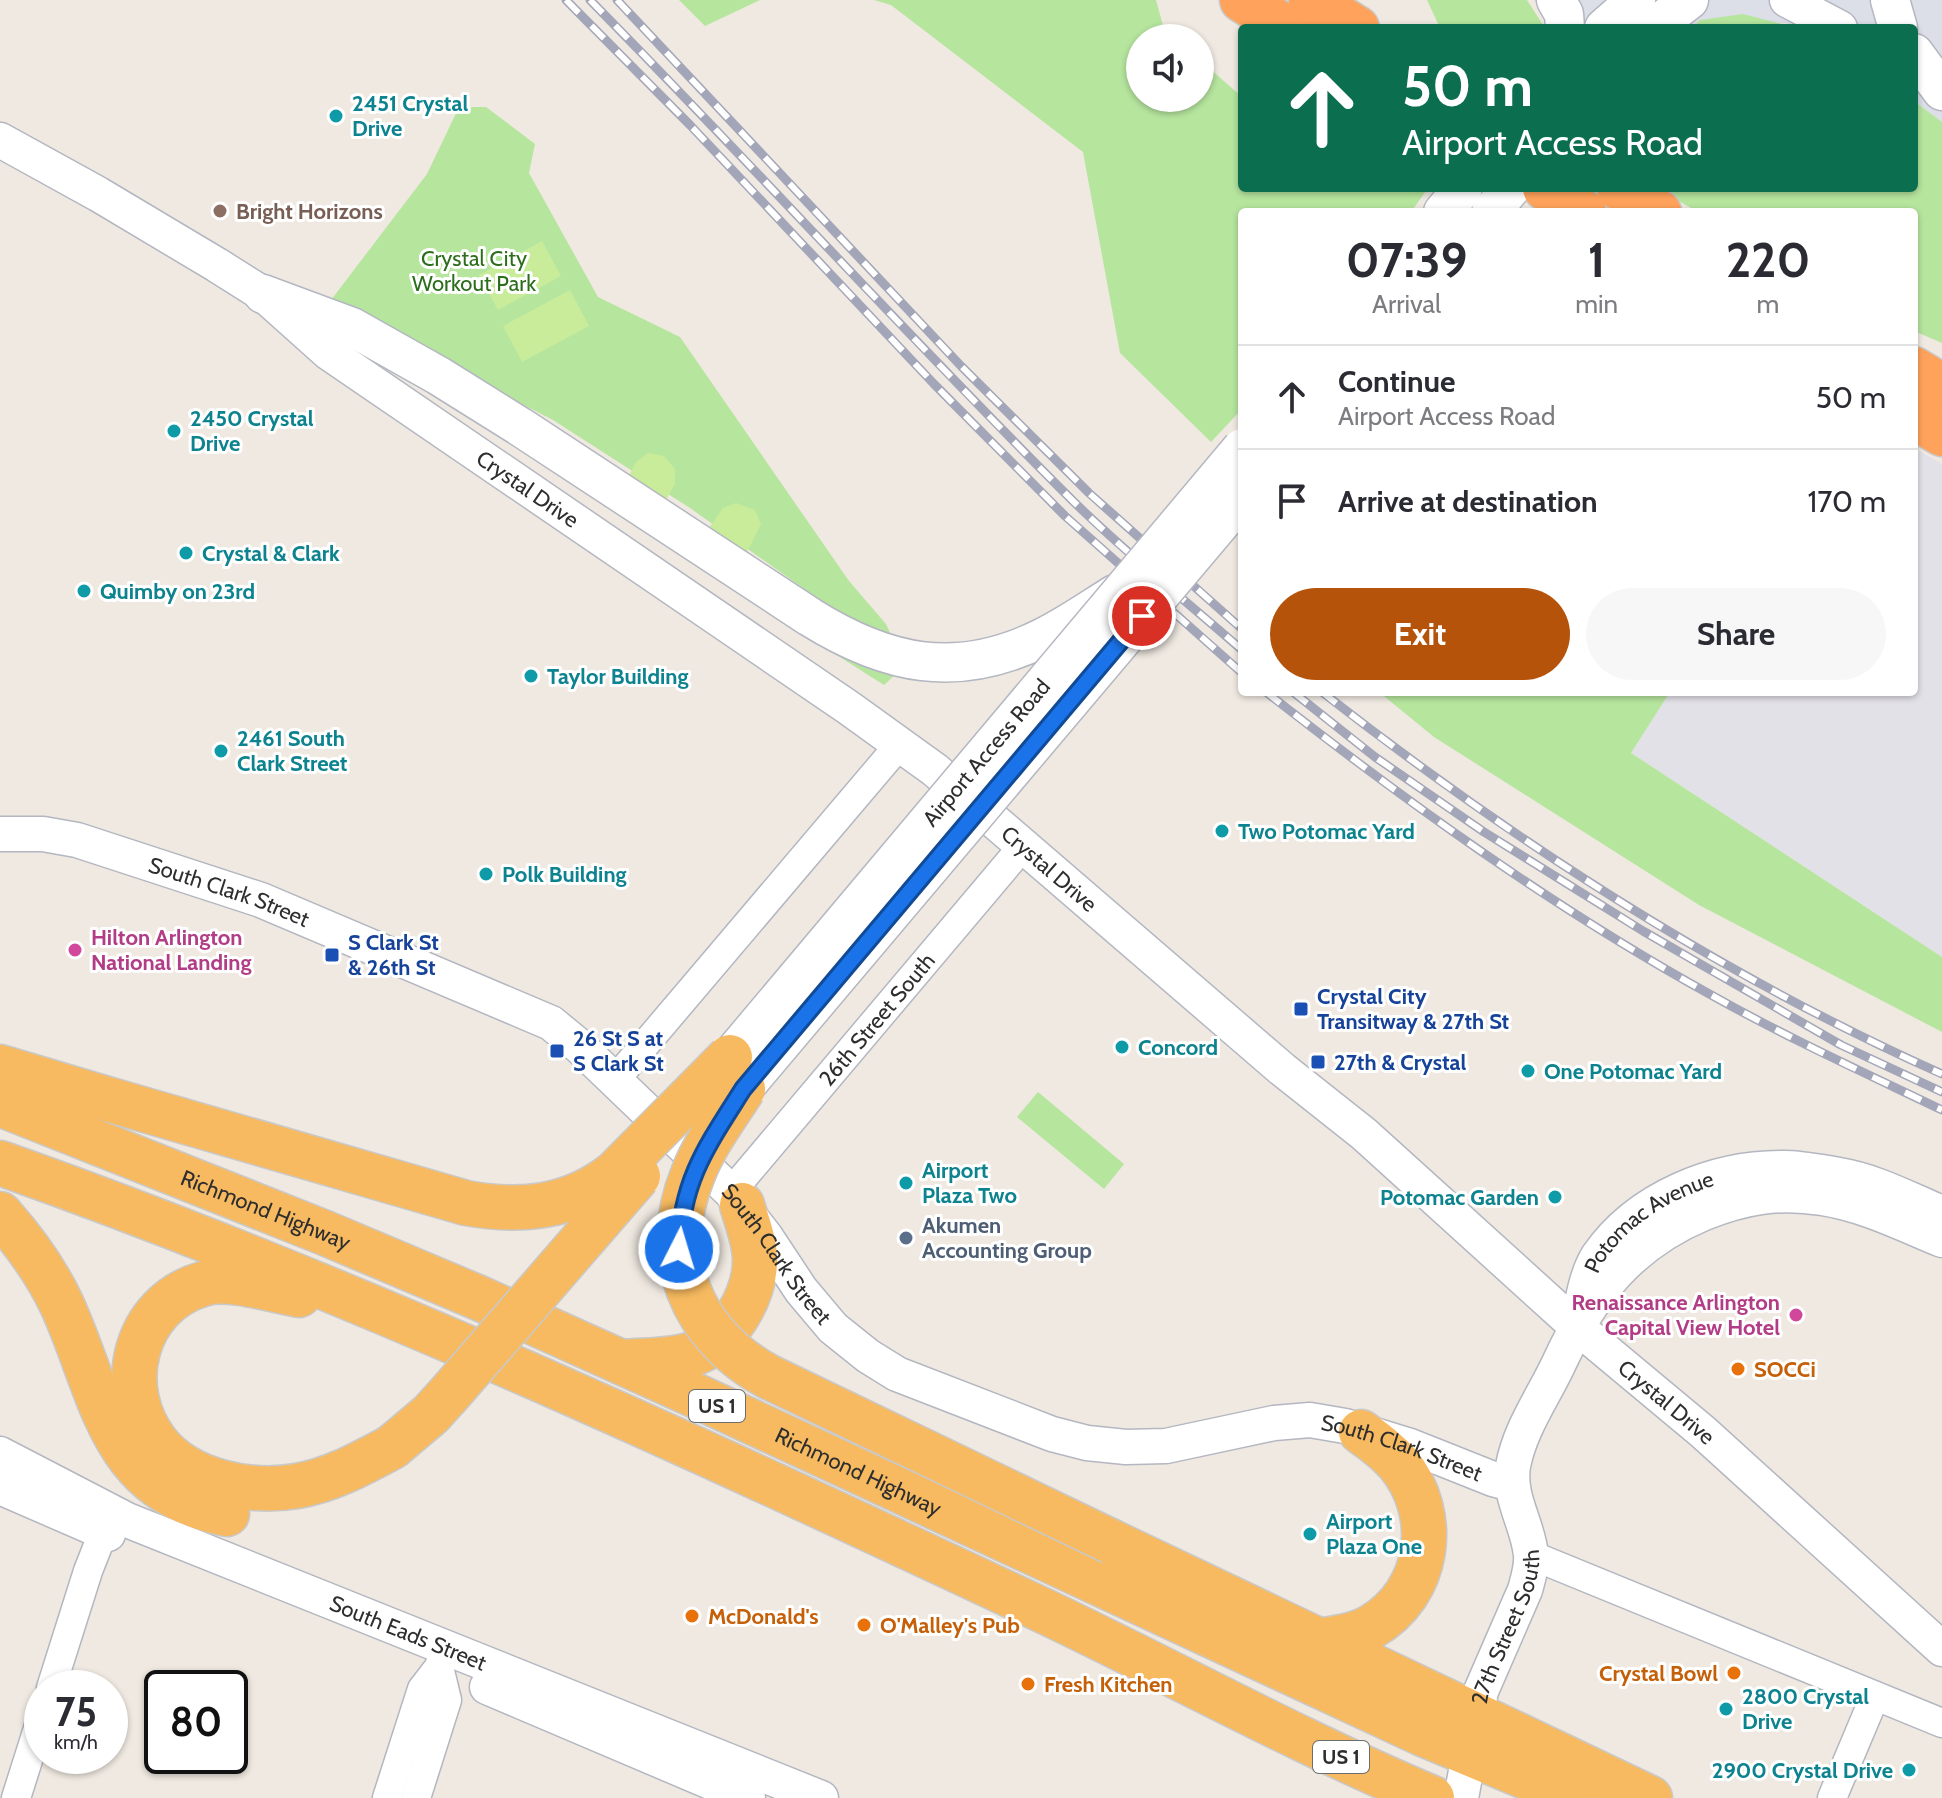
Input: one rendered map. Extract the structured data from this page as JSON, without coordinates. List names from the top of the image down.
{
  "streets": {
    "highway": ["Richmond Highway", "US 1"],
    "main road": ["Airport Access Road"],
    "street": [
      "Crystal Drive",
      "South Clark Street",
      "26th Street South",
      "Potomac Avenue",
      "27th Street South",
      "South Eads Street"
    ]
  },
  "crossings": [
    ["Crystal Drive", "26th Street South"],
    ["Crystal Drive", "Potomac Avenue"],
    ["Crystal Drive", "27th Street South"],
    ["South Clark Street", "26th Street South"],
    ["South Clark Street", "27th Street South"],
    ["Richmond Highway", "27th Street South"],
    ["Potomac Avenue", "27th Street South"]
  ],
  "parks": ["Crystal City Workout Park"],
  "places": {
    "other": [
      "2451 Crystal Drive",
      "Bright Horizons",
      "2450 Crystal Drive",
      "Crystal & Clark",
      "Quimby on 23rd",
      "Taylor Building",
      "2461 South Clark Street",
      "Two Potomac Yard",
      "Polk Building",
      "Hilton Arlington National Landing",
      "Concord",
      "One Potomac Yard",
      "Airport Plaza Two",
      "Potomac Garden",
      "Akumen Accounting Group",
      "Renaissance Arlington Capital View Hotel",
      "SOCCi",
      "Airport Plaza One",
      "McDonald's",
      "O'Malley's Pub",
      "Crystal Bowl",
      "Fresh Kitchen",
      "2800 Crystal Drive",
      "2900 Crystal Drive"
    ],
    "transit": [
      "S Clark St & 26th St",
      "Crystal City Transitway & 27th St",
      "26 St S at S Clark St",
      "27th & Crystal"
    ]
  },
  "page": {
    "turn": ["50 m", "Airport Access Road"],
    "eta": [
      "07:39",
      "Arrival",
      "1",
      "min",
      "220",
      "m"
    ],
    "list": [
      {
        "name": "Continue",
        "note": "Airport Access Road",
        "value": "50 m"
      },
      {
        "name": "Arrive at destination",
        "value": "170 m"
      }
    ],
    "buttons": ["Exit", "Share"],
    "speed": "75 km/h",
    "limit": "80"
  }
}
